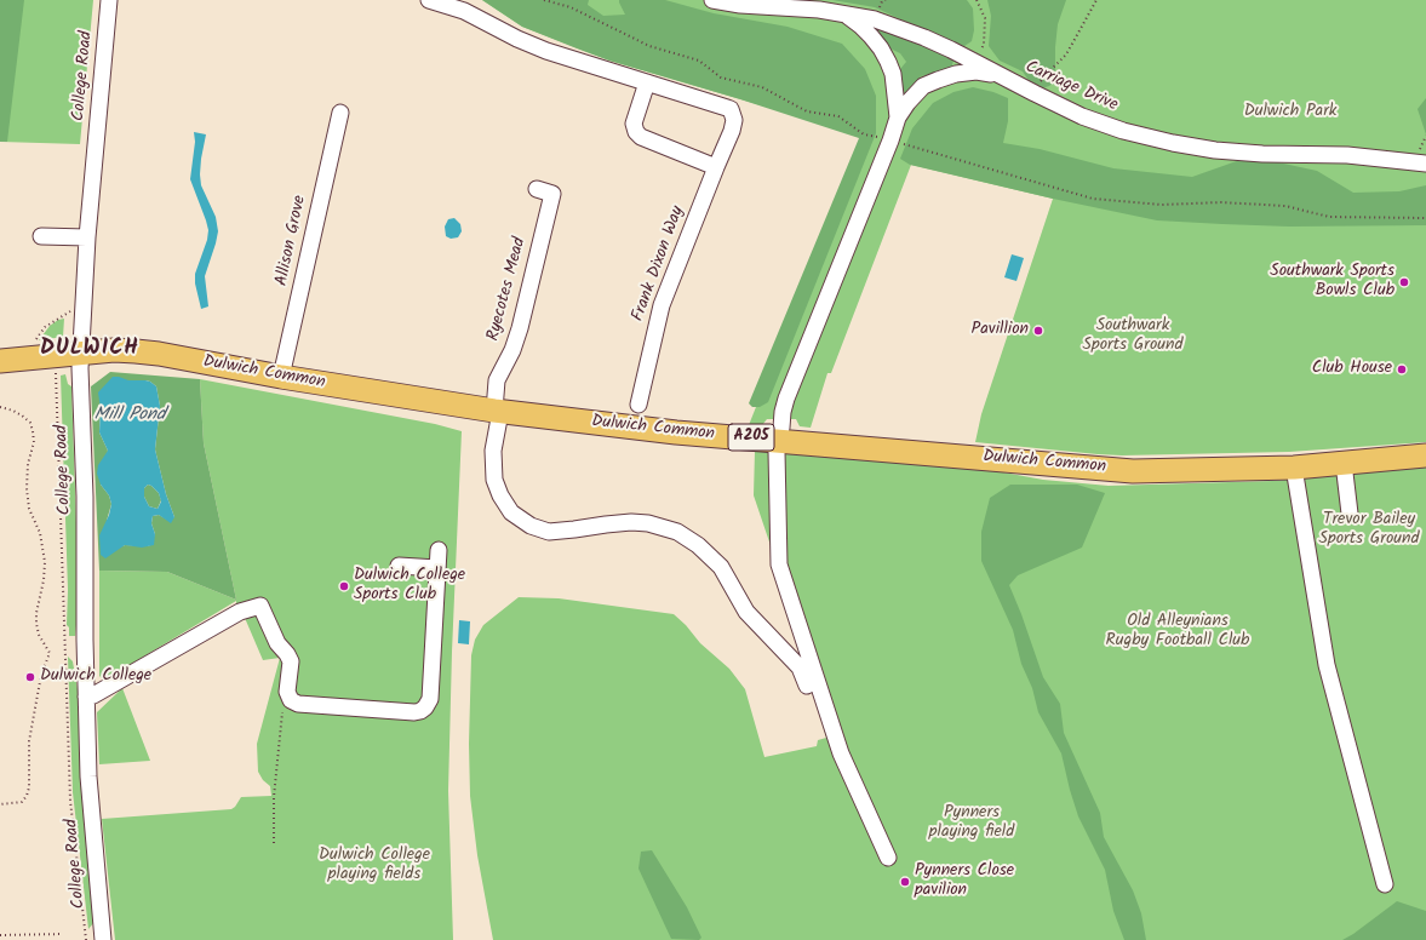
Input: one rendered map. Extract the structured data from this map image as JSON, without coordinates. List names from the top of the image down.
{
  "streets": {
    "highway": ["Dulwich Common", "A205"],
    "street": [
      "College Road",
      "Carriage Drive",
      "Allison Grove",
      "Frank Dixon Way",
      "Ryecotes Mead"
    ]
  },
  "crossings": [
    ["College Road", "Dulwich Common"],
    ["Allison Grove", "Dulwich Common"],
    ["Ryecotes Mead", "Dulwich Common"]
  ],
  "districts": ["DULWICH"],
  "water": ["Mill Pond"],
  "parks": [
    "Dulwich Park",
    "Southwark Sports Ground",
    "Trevor Bailey Sports Ground",
    "Old Alleynians Rugby Football Club",
    "Pynners playing field",
    "Dulwich College playing fields"
  ],
  "places": [
    "Southwark Sports Bowls Club",
    "Pavillion",
    "Club House",
    "Dulwich College Sports Club",
    "Dulwich College",
    "Pynners Close pavilion"
  ]
}
